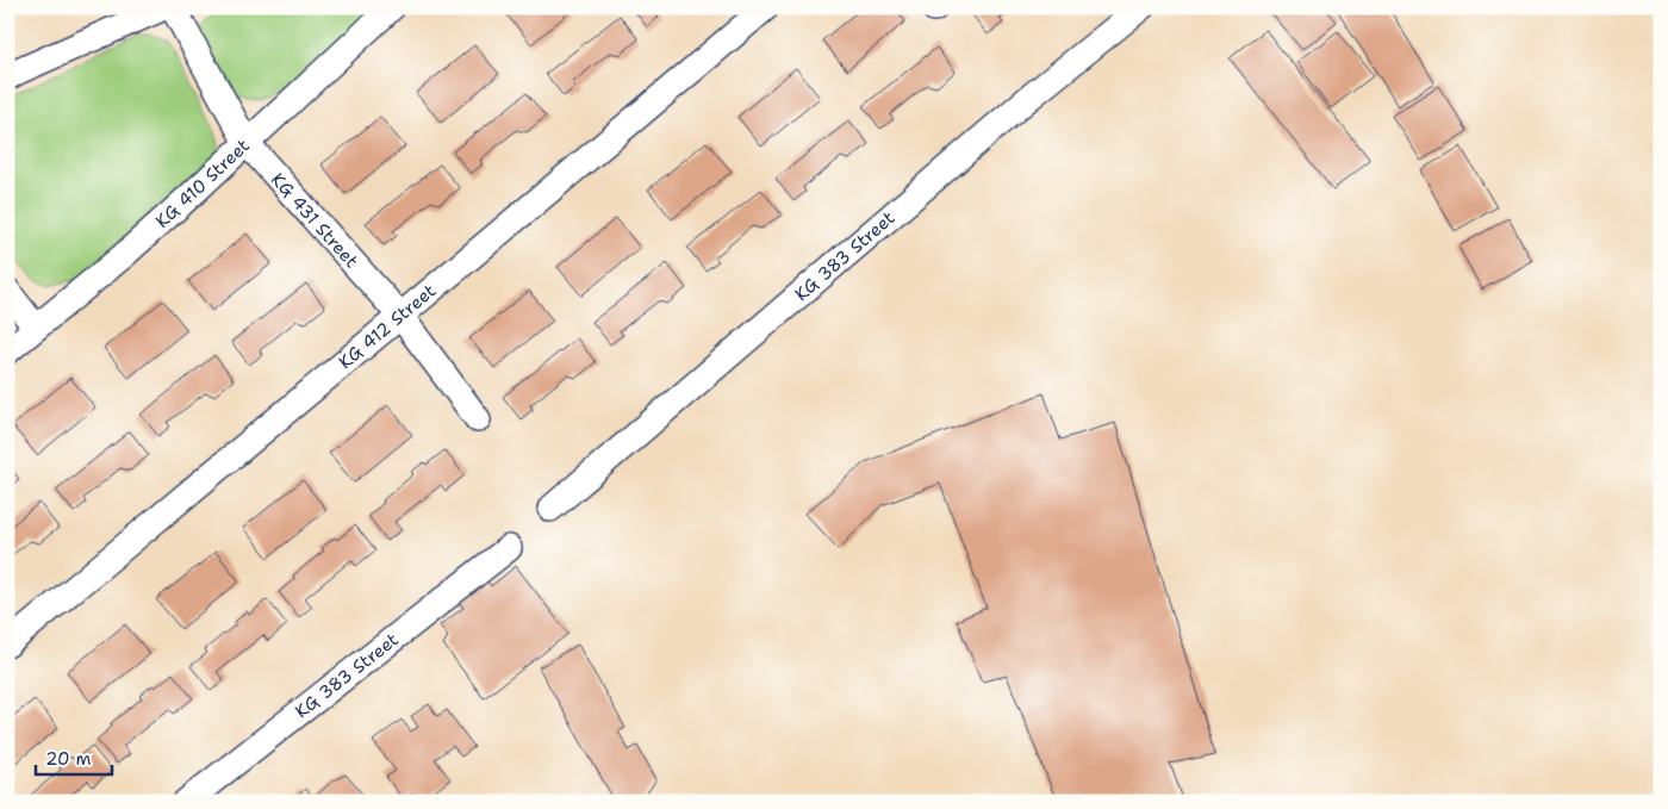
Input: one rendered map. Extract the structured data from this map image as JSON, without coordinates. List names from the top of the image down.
{
  "streets": {
    "street": [
      "KG 410 Street",
      "KG 431 Street",
      "KG 383 Street",
      "KG 412 Street"
    ]
  },
  "crossings": [
    ["KG 410 Street", "KG 431 Street"],
    ["KG 431 Street", "KG 412 Street"]
  ],
  "scale_bar": "20 m"
}
